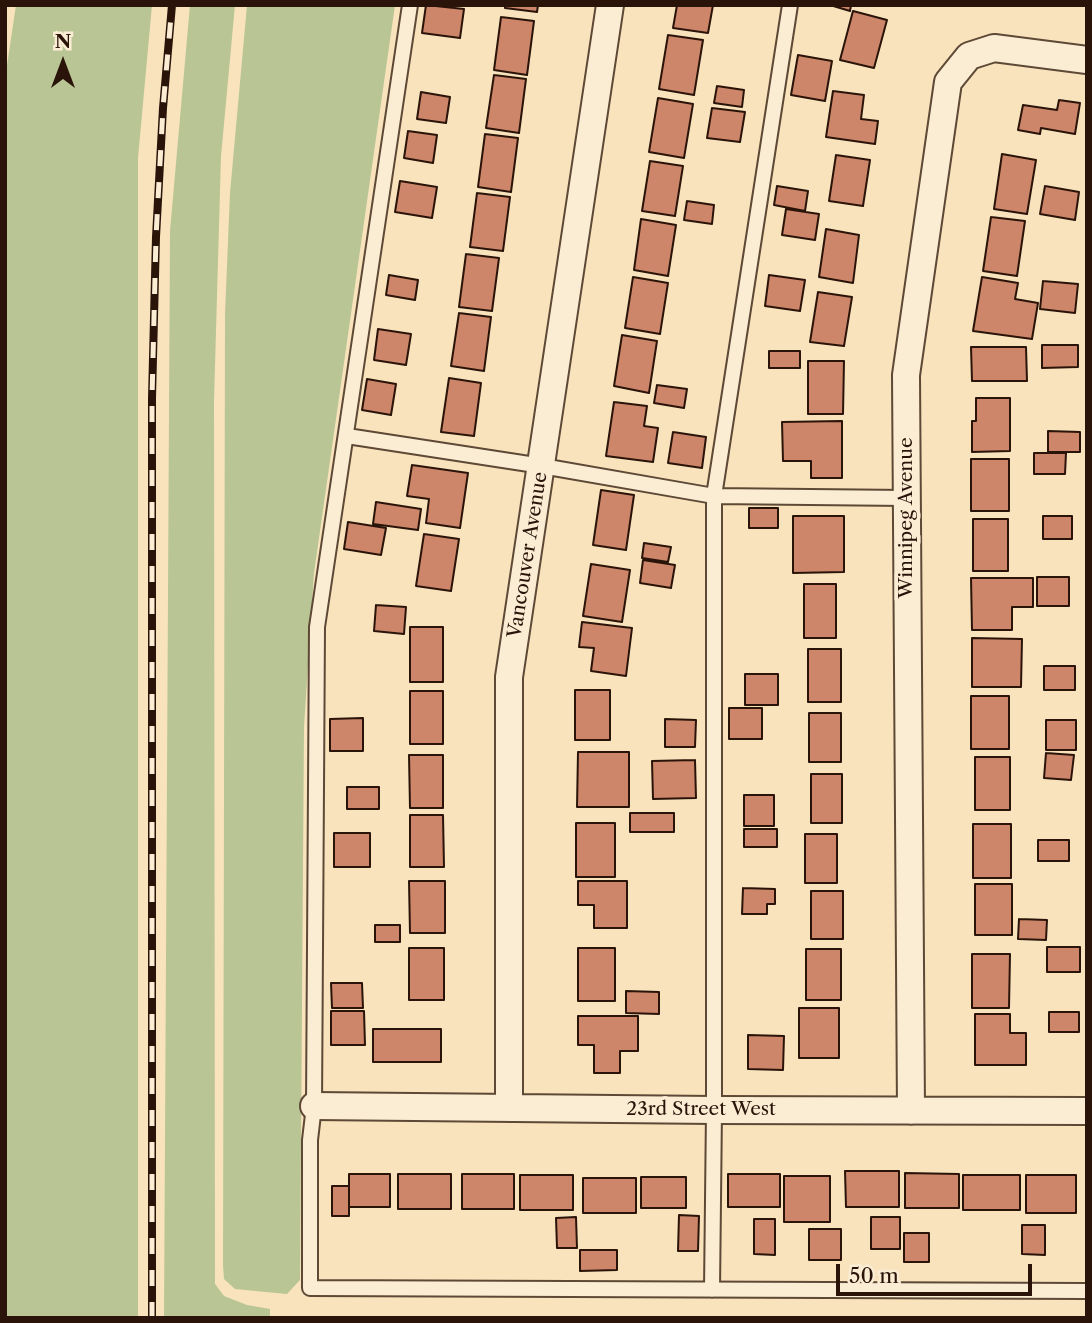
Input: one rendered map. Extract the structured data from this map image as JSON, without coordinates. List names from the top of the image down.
{
  "streets": {
    "street": ["Winnipeg Avenue", "Vancouver Avenue", "23rd Street West"]
  },
  "crossings": [
    ["Winnipeg Avenue", "23rd Street West"],
    ["Vancouver Avenue", "23rd Street West"]
  ],
  "scale_bar": "50 m",
  "north": "top"
}
